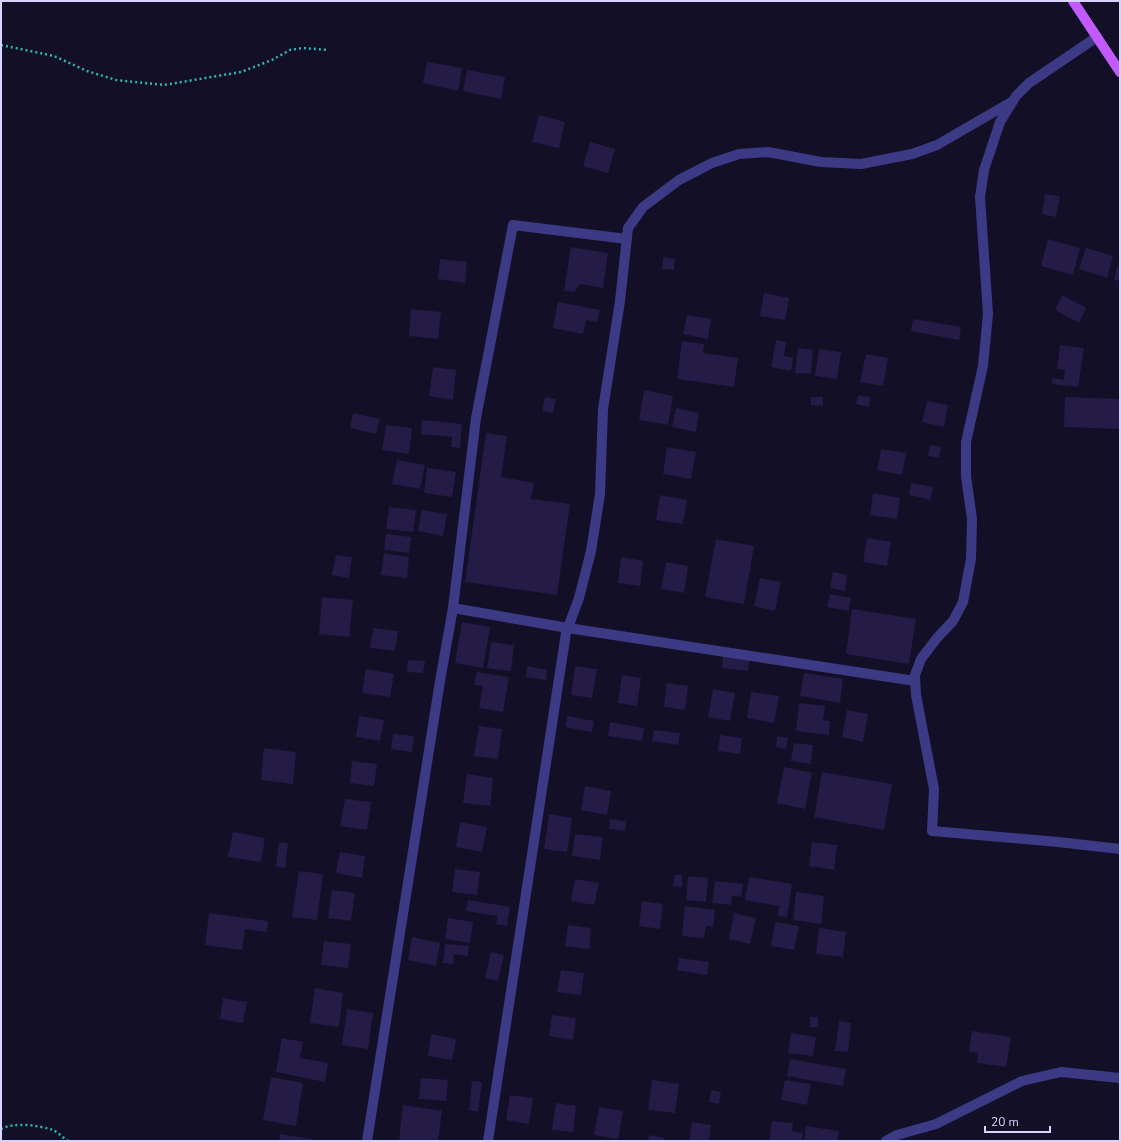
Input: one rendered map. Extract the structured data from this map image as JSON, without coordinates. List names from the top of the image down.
{
  "scale_bar": "20 m"
}
